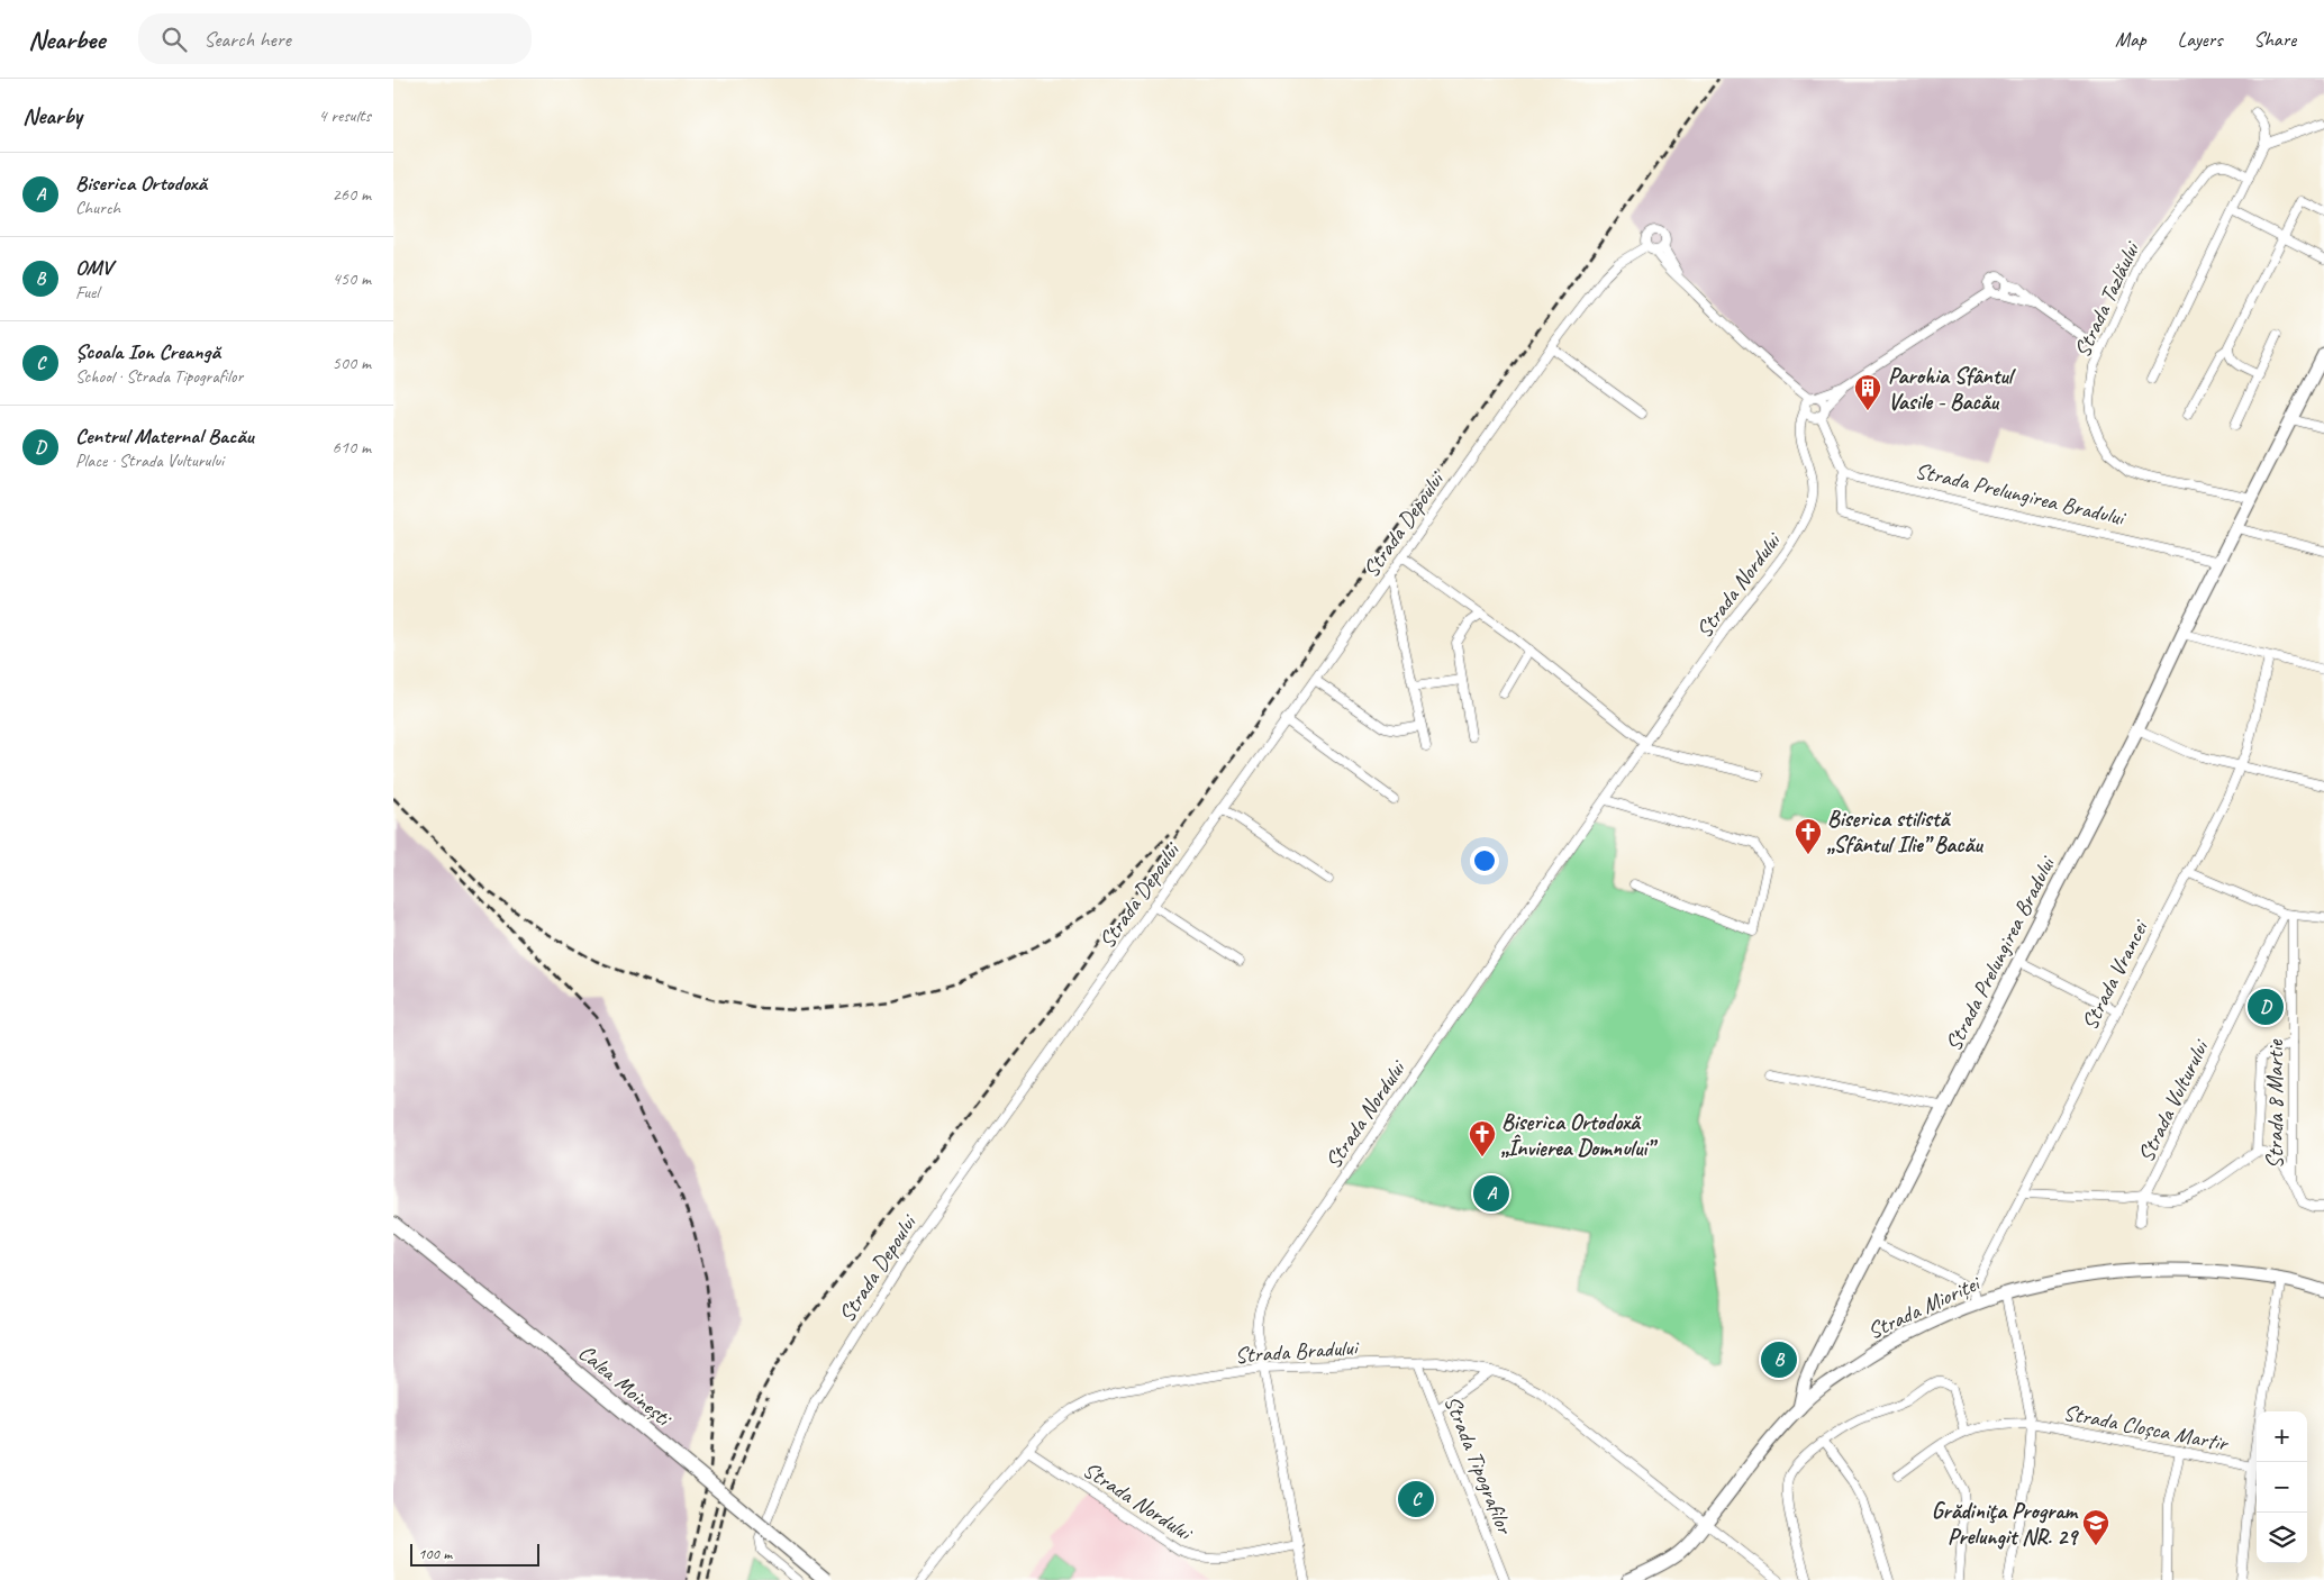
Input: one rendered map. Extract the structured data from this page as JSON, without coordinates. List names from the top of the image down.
{
  "streets": {
    "main road": ["Calea Moinești"],
    "street": [
      "Strada Tazlăului",
      "Strada Prelungirea Bradului",
      "Strada Depoului",
      "Strada Nordului",
      "Strada Vrancei",
      "Strada Vulturului",
      "Strada 8 Martie",
      "Strada Mioriței",
      "Strada Bradului",
      "Strada Cloșca Martir",
      "Strada Tipografilor"
    ]
  },
  "crossings": [
    ["Strada Tazlăului", "Strada Prelungirea Bradului"],
    ["Strada Prelungirea Bradului", "Strada Mioriței"],
    ["Strada Nordului", "Strada Bradului"],
    ["Strada Vrancei", "Strada Vulturului"],
    ["Strada Vrancei", "Strada Mioriței"],
    ["Strada Vulturului", "Strada 8 Martie"],
    ["Strada Mioriței", "Strada Bradului"],
    ["Strada Bradului", "Strada Tipografilor"]
  ],
  "places": {
    "building": ["Parohia Sfântul Vasile - Bacău"],
    "church": ["Biserica stilistă „Sfântul Ilie” Bacău", "Biserica Ortodoxă „Învierea Domnului”"],
    "school or university": ["Grădiniţa Program Prelungit NR. 29"]
  },
  "scale_bar": "100 m",
  "page": {
    "header": "Nearbee",
    "search": "Search here",
    "nav": ["Map", "Layers", "Share"],
    "heading": ["Nearby", "4 results"],
    "list": [
      {
        "mark": "A",
        "name": "Biserica Ortodoxă",
        "note": "Church",
        "value": "260 m"
      },
      {
        "mark": "B",
        "name": "OMV",
        "note": "Fuel",
        "value": "450 m"
      },
      {
        "mark": "C",
        "name": "Școala Ion Creangă",
        "note": "School · Strada Tipografilor",
        "value": "500 m"
      },
      {
        "mark": "D",
        "name": "Centrul Maternal Bacău",
        "note": "Place · Strada Vulturului",
        "value": "610 m"
      }
    ],
    "pins": [
      "D",
      "A",
      "B",
      "C"
    ],
    "map_buttons": ["+", "−"],
    "scale": "100 m"
  }
}
